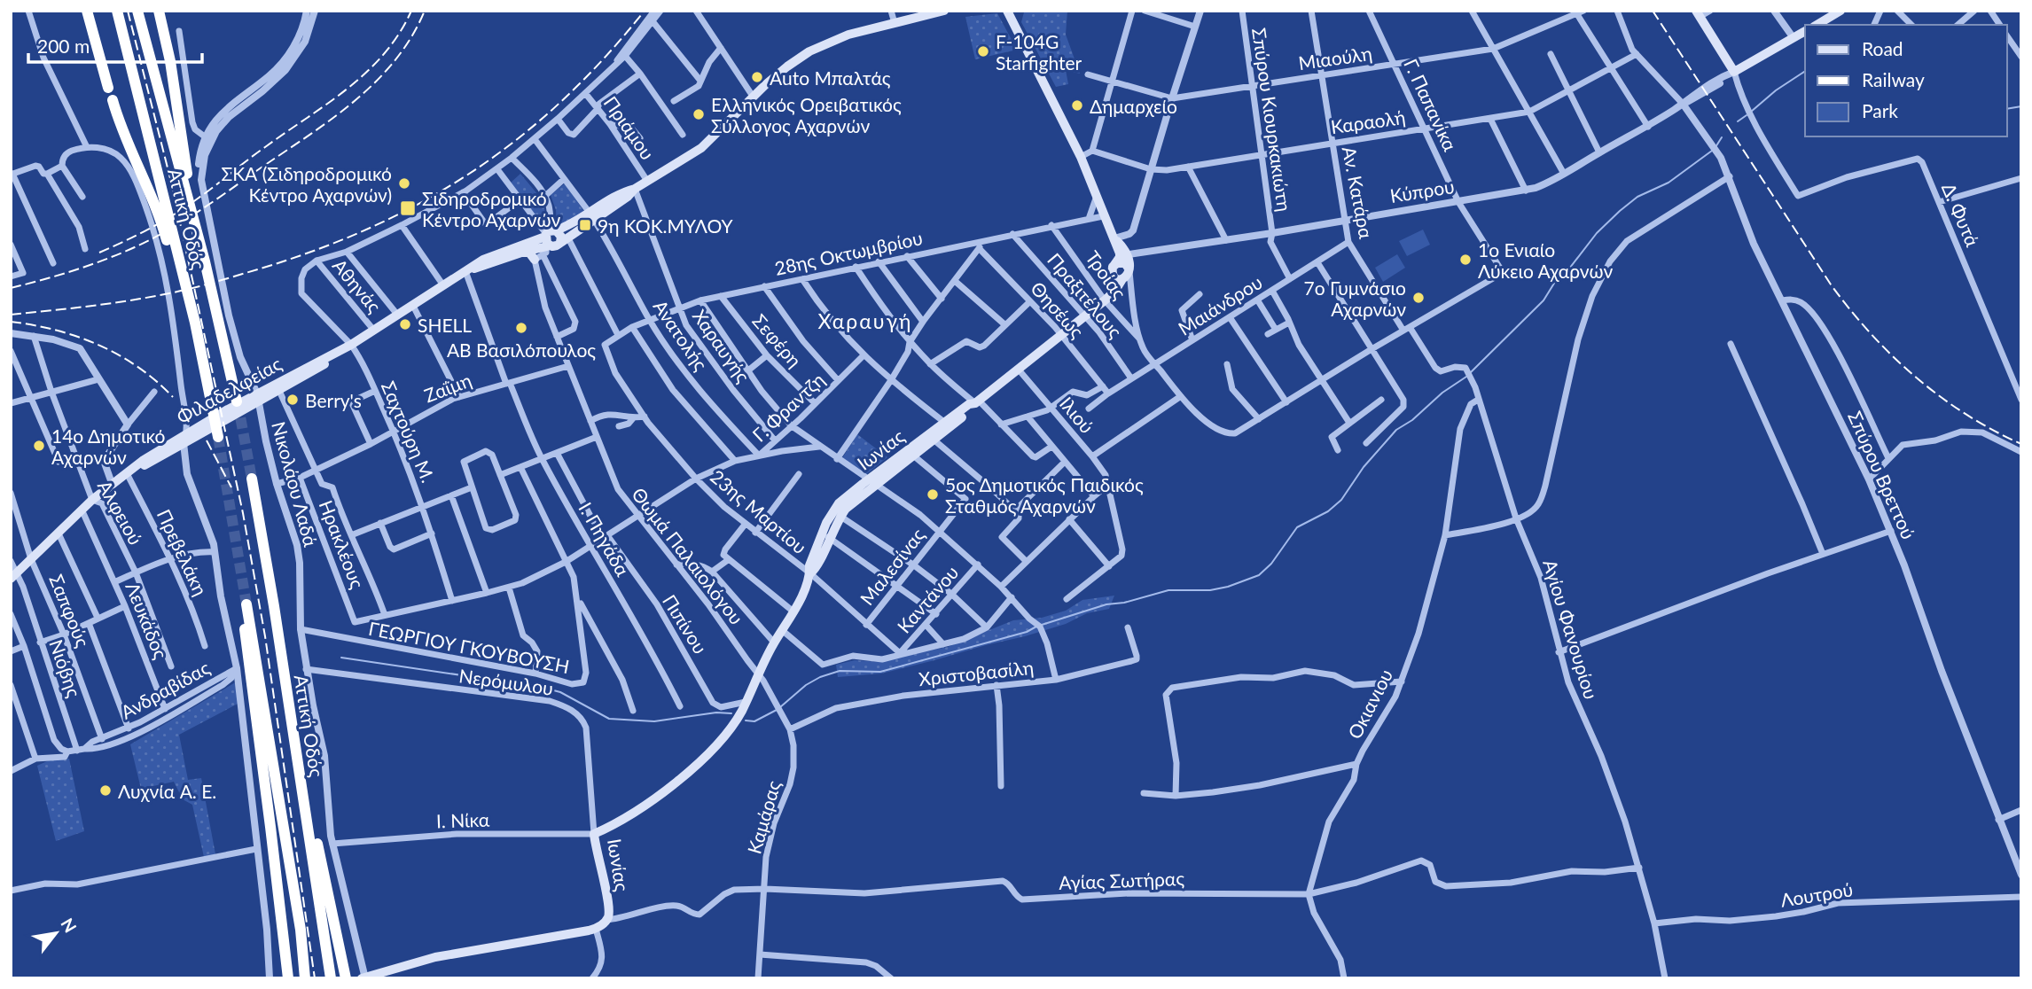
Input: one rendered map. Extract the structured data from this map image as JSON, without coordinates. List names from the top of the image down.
{
  "streets": {
    "highway": ["Αττική Οδός"],
    "main road": ["Κύπρου", "Φιλαδελφείας", "Ιωνίας"],
    "street": [
      "Μιαούλη",
      "Γ. Παπανίκα",
      "Σπύρου Κιουρκακιώτη",
      "Καραολή",
      "Πριάμου",
      "Αν. Κατάρα",
      "Δ. Φυτά",
      "28ης Οκτωμβρίου",
      "Τροίας",
      "Αθηνάς",
      "Πραξιτέλους",
      "Μαιάνδρου",
      "Θησέως",
      "Ανατολής",
      "Σεφέρη",
      "Χαραυγής",
      "Ζαΐμη",
      "Γ. Φραντζη",
      "Ιλιού",
      "Σαχτούρη Μ.",
      "Σπύρου Βρεττού",
      "Νικολάου Λαδά",
      "23ης Μαρτίου",
      "Αλφειού",
      "Ι. Πηγάδα",
      "Ηρακλέους",
      "Πρεβελάκη",
      "Θωμά Παλαιολόγου",
      "Μαλεσίνας",
      "Καντάνου",
      "Σαπφούς",
      "Λευκάδος",
      "Πιπίνου",
      "Αγίου Φανουρίου",
      "ΓΕΩΡΓΙΟΥ ΓΚΟΥΒΟΥΣΗ",
      "Νιόβης",
      "Χριστοβασίλη",
      "Νερόμυλου",
      "Ανδραβίδας",
      "Οκιανιου",
      "Καμάρας",
      "Ι. Νίκα",
      "Αγίας Σωτήρας",
      "Λουτρού"
    ]
  },
  "crossings": [
    ["Μιαούλη", "Γ. Παπανίκα"],
    ["Μιαούλη", "Σπύρου Κιουρκακιώτη"],
    ["Μιαούλη", "Αν. Κατάρα"],
    ["Γ. Παπανίκα", "Καραολή"],
    ["Γ. Παπανίκα", "Κύπρου"],
    ["Γ. Παπανίκα", "Αν. Κατάρα"],
    ["Γ. Παπανίκα", "Αγίου Φανουρίου"],
    ["Σπύρου Κιουρκακιώτη", "Καραολή"],
    ["Σπύρου Κιουρκακιώτη", "Κύπρου"],
    ["Σπύρου Κιουρκακιώτη", "Μαιάνδρου"],
    ["Καραολή", "Αν. Κατάρα"],
    ["Πριάμου", "Φιλαδελφείας"],
    ["Κύπρου", "Αν. Κατάρα"],
    ["Κύπρου", "Δ. Φυτά"],
    ["Κύπρου", "Ιωνίας"],
    ["Κύπρου", "Σπύρου Βρεττού"],
    ["Αν. Κατάρα", "Μαιάνδρου"],
    ["Αν. Κατάρα", "Αγίου Φανουρίου"],
    ["Αττική Οδός", "Φιλαδελφείας"],
    ["28ης Οκτωμβρίου", "Τροίας"],
    ["28ης Οκτωμβρίου", "Πραξιτέλους"],
    ["28ης Οκτωμβρίου", "Θησέως"],
    ["28ης Οκτωμβρίου", "Ανατολής"],
    ["28ης Οκτωμβρίου", "Σεφέρη"],
    ["28ης Οκτωμβρίου", "Χαραυγής"],
    ["28ης Οκτωμβρίου", "23ης Μαρτίου"],
    ["Τροίας", "Ιωνίας"],
    ["Αθηνάς", "Φιλαδελφείας"],
    ["Αθηνάς", "Σαχτούρη Μ."],
    ["Πραξιτέλους", "Μαιάνδρου"],
    ["Πραξιτέλους", "Ιωνίας"],
    ["Μαιάνδρου", "Θησέως"],
    ["Θησέως", "Ιωνίας"],
    ["Ανατολής", "Φιλαδελφείας"],
    ["Ανατολής", "Γ. Φραντζη"],
    ["Σεφέρη", "Γ. Φραντζη"],
    ["Χαραυγής", "Φιλαδελφείας"],
    ["Χαραυγής", "Γ. Φραντζη"],
    ["Ζαΐμη", "Σαχτούρη Μ."],
    ["Ζαΐμη", "Νικολάου Λαδά"],
    ["Ζαΐμη", "Ι. Πηγάδα"],
    ["Ζαΐμη", "Ηρακλέους"],
    ["Ζαΐμη", "Θωμά Παλαιολόγου"],
    ["Φιλαδελφείας", "Σαχτούρη Μ."],
    ["Φιλαδελφείας", "Νικολάου Λαδά"],
    ["Φιλαδελφείας", "Αλφειού"],
    ["Φιλαδελφείας", "Ι. Πηγάδα"],
    ["Φιλαδελφείας", "Πρεβελάκη"],
    ["Φιλαδελφείας", "Θωμά Παλαιολόγου"],
    ["Φιλαδελφείας", "Σαπφούς"],
    ["Φιλαδελφείας", "Λευκάδος"],
    ["Φιλαδελφείας", "Νιόβης"],
    ["Ιλιού", "Ιωνίας"],
    ["Ιωνίας", "Νικολάου Λαδά"],
    ["Ιωνίας", "23ης Μαρτίου"],
    ["Ιωνίας", "Θωμά Παλαιολόγου"],
    ["Ιωνίας", "Μαλεσίνας"],
    ["Ιωνίας", "Πιπίνου"],
    ["Ιωνίας", "Νερόμυλου"],
    ["Ιωνίας", "Ι. Νίκα"],
    ["Ιωνίας", "Αγίας Σωτήρας"],
    ["Νικολάου Λαδά", "ΓΕΩΡΓΙΟΥ ΓΚΟΥΒΟΥΣΗ"],
    ["Νικολάου Λαδά", "Νερόμυλου"],
    ["Νικολάου Λαδά", "Ι. Νίκα"],
    ["23ης Μαρτίου", "Μαλεσίνας"],
    ["23ης Μαρτίου", "Καντάνου"],
    ["Θωμά Παλαιολόγου", "Καμάρας"],
    ["Σαπφούς", "Ανδραβίδας"],
    ["Λευκάδος", "Ανδραβίδας"],
    ["Αγίου Φανουρίου", "Οκιανιου"],
    ["Αγίου Φανουρίου", "Αγίας Σωτήρας"],
    ["Αγίου Φανουρίου", "Λουτρού"],
    ["Νιόβης", "Ανδραβίδας"],
    ["Χριστοβασίλη", "Καμάρας"],
    ["Νερόμυλου", "Ι. Νίκα"],
    ["Οκιανιου", "Αγίας Σωτήρας"],
    ["Καμάρας", "Αγίας Σωτήρας"]
  ],
  "districts": ["Χαραυγή"],
  "places": {
    "other": [
      "F-104G Starfighter",
      "Auto Μπαλτάς",
      "Δημαρχείο",
      "Ελληνικός Ορειβατικός Σύλλογος Αχαρνών",
      "ΣΚΑ (Σιδηροδρομικό Κέντρο Αχαρνών)",
      "1ο Ενιαίο Λύκειο Αχαρνών",
      "7ο Γυμνάσιο Αχαρνών",
      "SHELL",
      "ΑΒ Βασιλόπουλος",
      "Berry's",
      "14ο Δημοτικό Αχαρνών",
      "5ος Δημοτικός Παιδικός Σταθμός Αχαρνών",
      "Λυχνία A. E."
    ],
    "transit": ["Σιδηροδρομικό Κέντρο Αχαρνών", "9η ΚΟΚ.ΜΥΛΟΥ"]
  },
  "legend": ["Road", "Railway", "Park"],
  "scale_bar": "200 m",
  "north": "top right"
}
